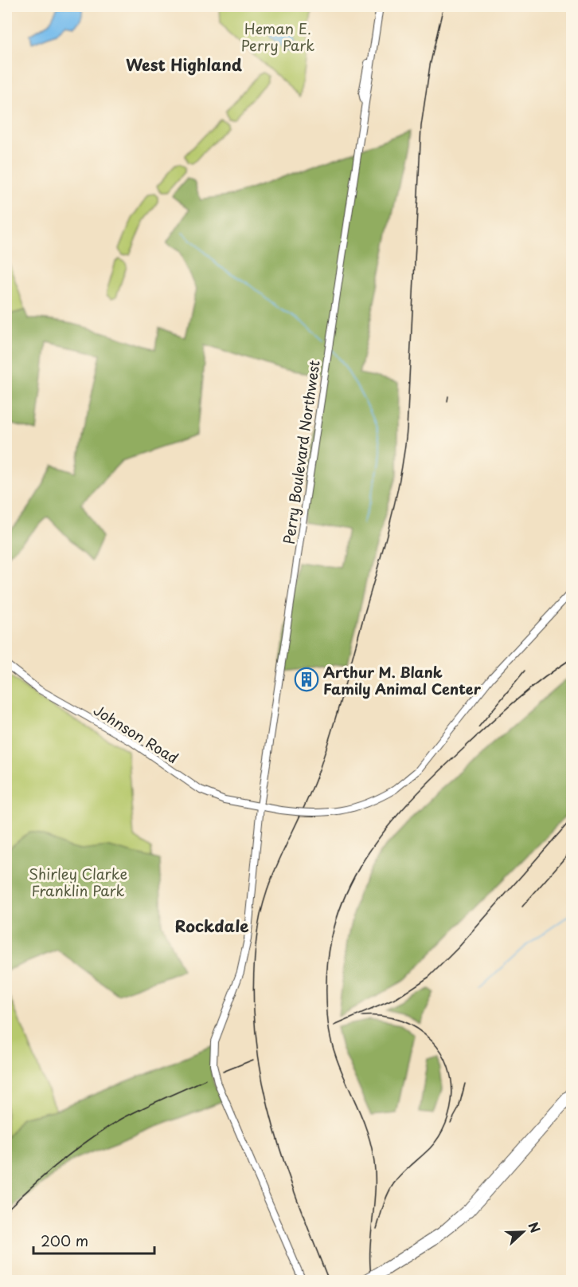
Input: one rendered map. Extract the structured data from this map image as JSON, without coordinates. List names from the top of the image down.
{
  "streets": {
    "street": ["Perry Boulevard Northwest", "Johnson Road"]
  },
  "crossings": [
    ["Perry Boulevard Northwest", "Johnson Road"]
  ],
  "districts": ["West Highland", "Rockdale"],
  "parks": ["Heman E. Perry Park", "Shirley Clarke Franklin Park"],
  "places": {
    "building": ["Arthur M. Blank Family Animal Center"]
  },
  "scale_bar": "200 m",
  "north": "right"
}
